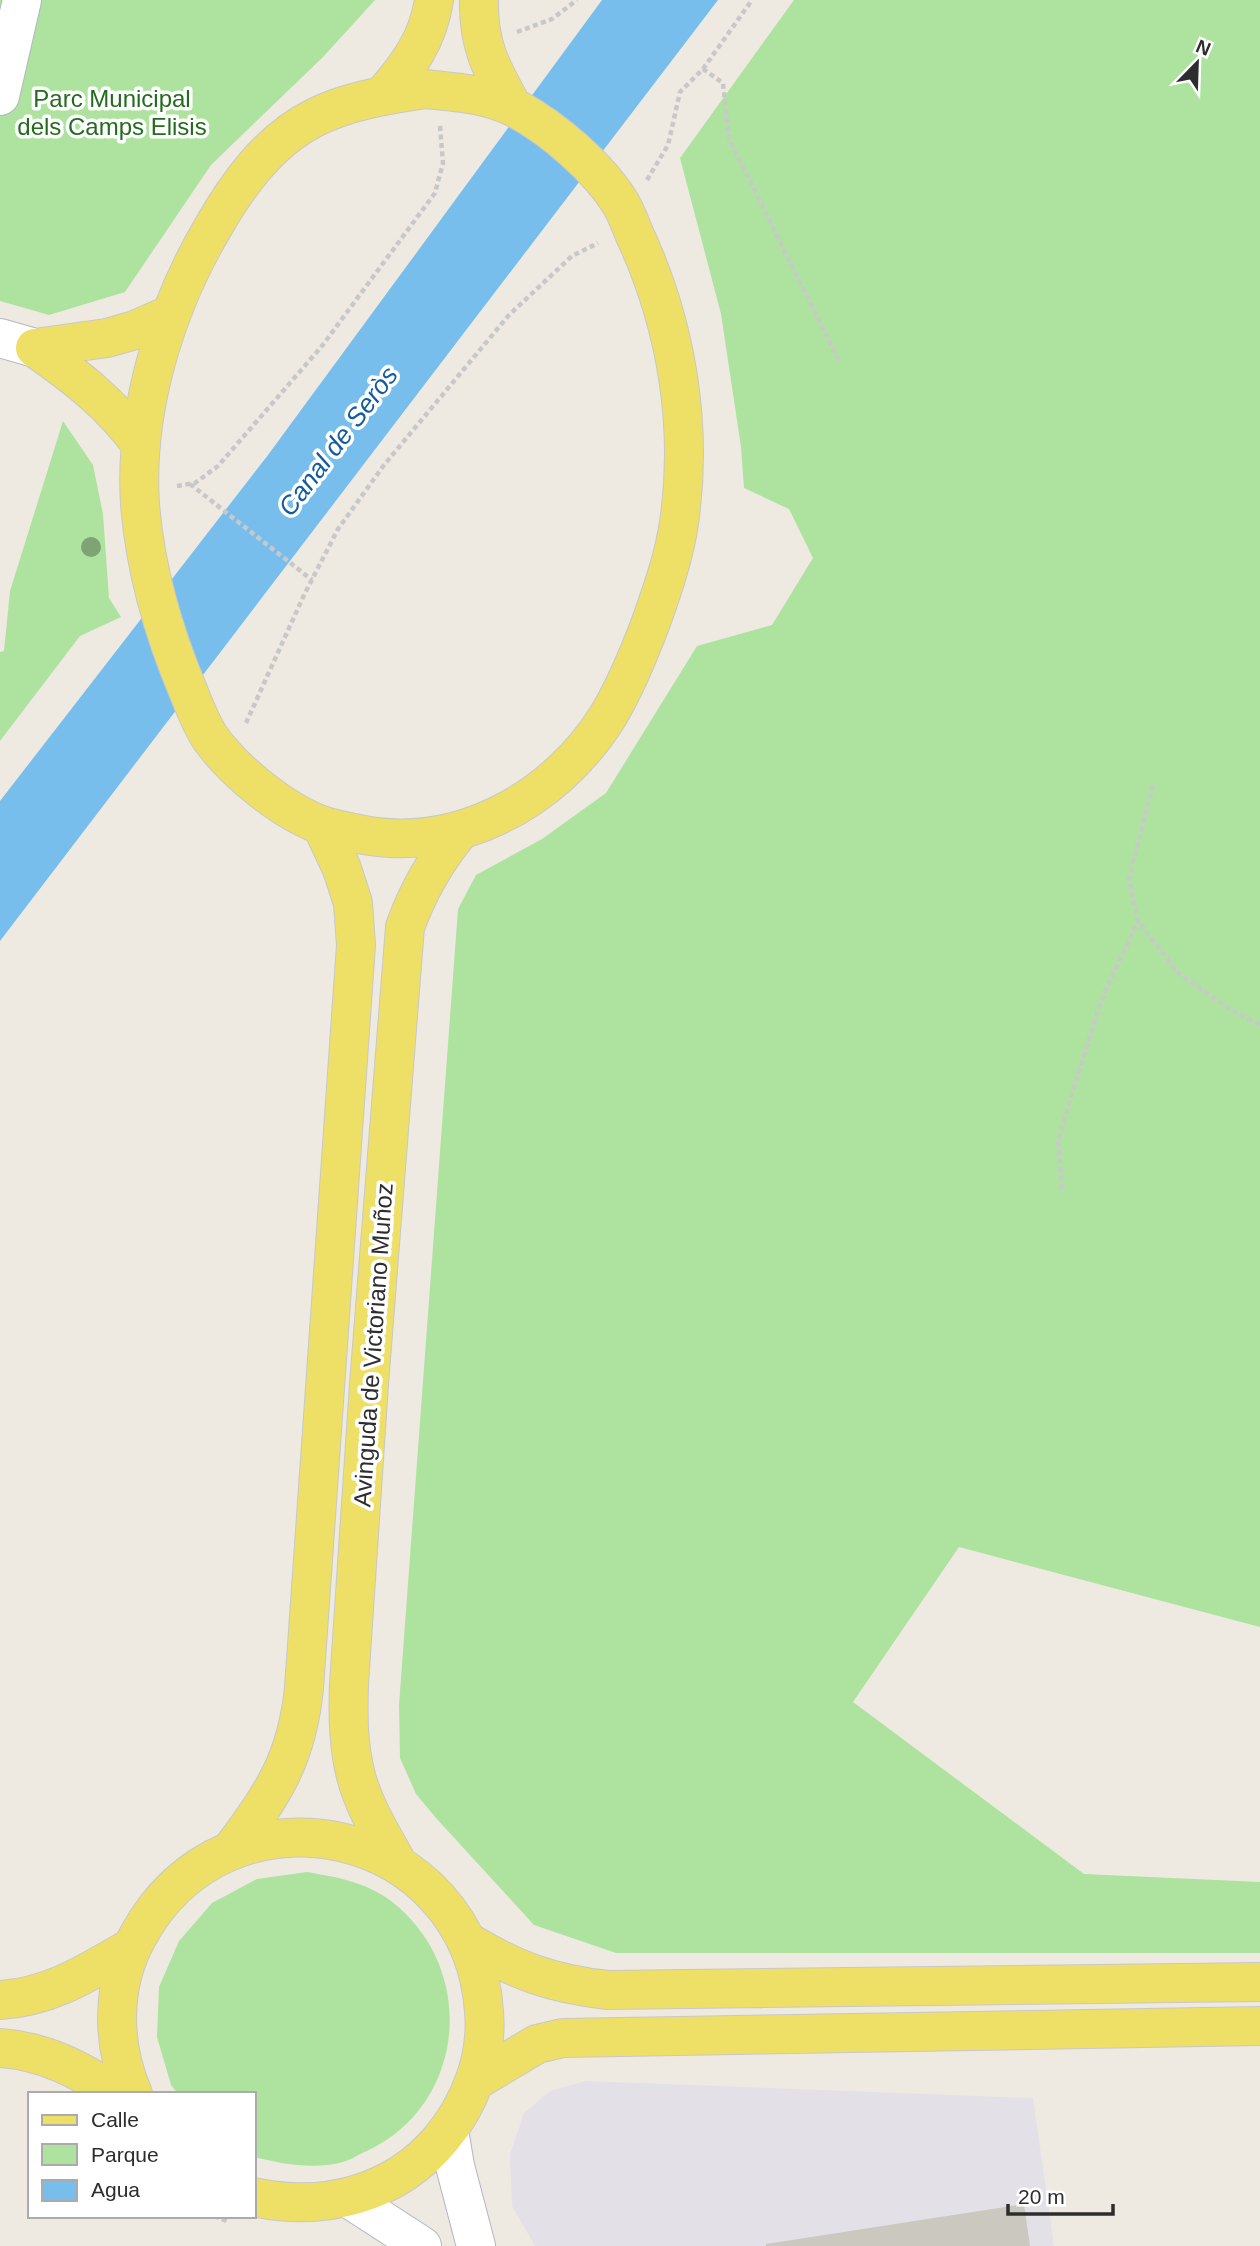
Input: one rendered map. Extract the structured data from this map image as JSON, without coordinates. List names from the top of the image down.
{
  "streets": {
    "main road": ["Avinguda de Victoriano Muñoz"]
  },
  "water": ["Canal de Seròs"],
  "parks": ["Parc Municipal dels Camps Elisis"],
  "legend": ["Calle", "Parque", "Agua"],
  "scale_bar": "20 m",
  "north": "top right"
}
